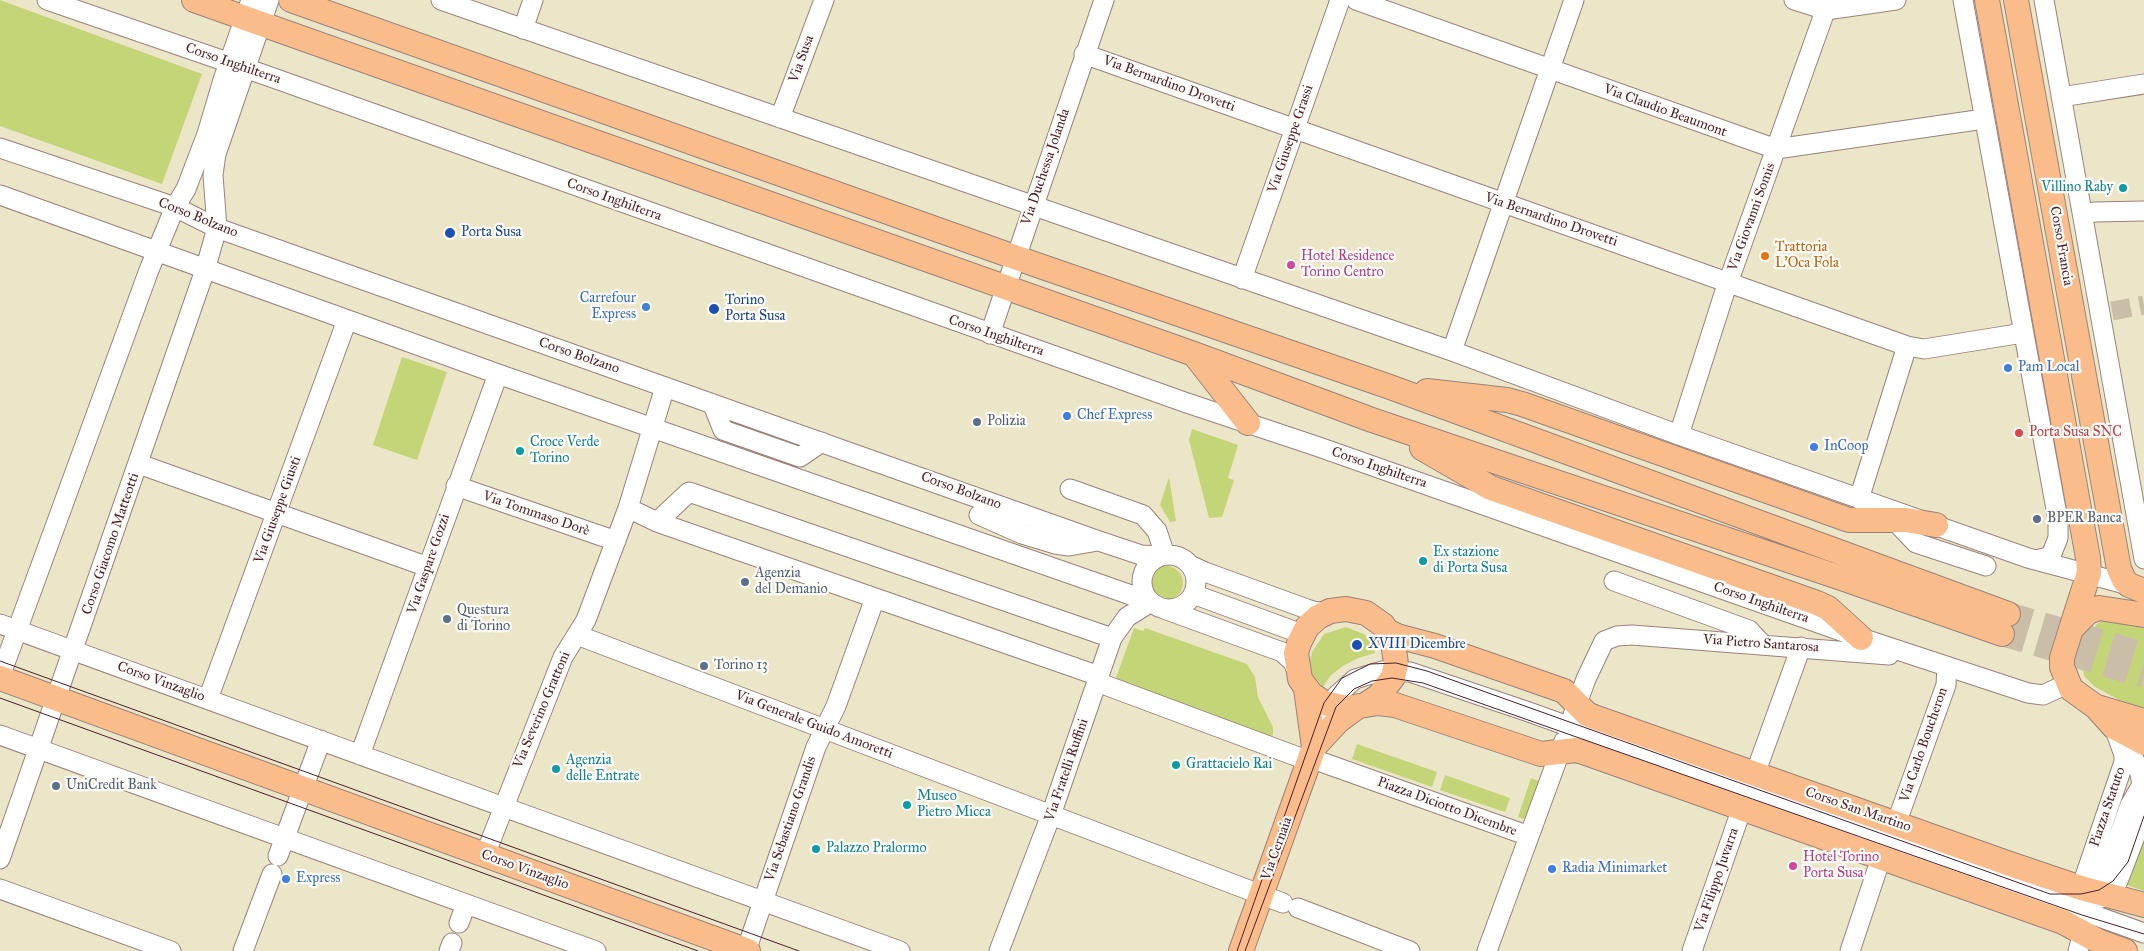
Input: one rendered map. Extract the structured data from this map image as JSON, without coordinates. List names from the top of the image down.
{
  "streets": {
    "main road": [
      "Corso Francia",
      "Corso Vinzaglio",
      "Piazza Statuto",
      "Corso San Martino",
      "Via Cernaia"
    ],
    "street": [
      "Via Susa",
      "Corso Inghilterra",
      "Via Bernardino Drovetti",
      "Via Claudio Beaumont",
      "Via Giuseppe Grassi",
      "Via Duchessa Jolanda",
      "Via Giovanni Somis",
      "Corso Bolzano",
      "Via Giuseppe Giusti",
      "Via Tommaso Dorè",
      "Corso Giacomo Matteotti",
      "Via Gaspare Gozzi",
      "Via Pietro Santarosa",
      "Via Severino Grattoni",
      "Via Generale Guido Amoretti",
      "Via Carlo Boucheron",
      "Via Fratelli Ruffini",
      "Piazza Diciotto Dicembre",
      "Via Sebastiano Grandis",
      "Via Filippo Juvarra"
    ]
  },
  "crossings": [
    ["Corso Inghilterra", "Via Duchessa Jolanda"],
    ["Corso Inghilterra", "Via Pietro Santarosa"],
    ["Corso Inghilterra", "Via Carlo Boucheron"],
    ["Via Bernardino Drovetti", "Via Giuseppe Grassi"],
    ["Via Bernardino Drovetti", "Via Duchessa Jolanda"],
    ["Via Bernardino Drovetti", "Via Giovanni Somis"],
    ["Via Claudio Beaumont", "Via Giovanni Somis"],
    ["Corso Bolzano", "Corso Giacomo Matteotti"],
    ["Corso Bolzano", "Via Severino Grattoni"],
    ["Corso Bolzano", "Via Fratelli Ruffini"],
    ["Via Giuseppe Giusti", "Corso Vinzaglio"],
    ["Via Tommaso Dorè", "Via Gaspare Gozzi"],
    ["Via Tommaso Dorè", "Via Severino Grattoni"],
    ["Corso Giacomo Matteotti", "Corso Vinzaglio"],
    ["Via Gaspare Gozzi", "Corso Vinzaglio"],
    ["Via Pietro Santarosa", "Piazza Diciotto Dicembre"],
    ["Corso Vinzaglio", "Via Severino Grattoni"],
    ["Corso Vinzaglio", "Via Sebastiano Grandis"],
    ["Via Severino Grattoni", "Via Generale Guido Amoretti"],
    ["Via Generale Guido Amoretti", "Via Fratelli Ruffini"],
    ["Via Generale Guido Amoretti", "Via Sebastiano Grandis"],
    ["Via Generale Guido Amoretti", "Via Cernaia"],
    ["Via Carlo Boucheron", "Corso San Martino"],
    ["Via Fratelli Ruffini", "Piazza Diciotto Dicembre"],
    ["Piazza Diciotto Dicembre", "Corso San Martino"],
    ["Piazza Diciotto Dicembre", "Via Cernaia"],
    ["Piazza Statuto", "Corso San Martino"],
    ["Corso San Martino", "Via Filippo Juvarra"]
  ],
  "places": [
    "Villino Raby",
    "Porta Susa",
    "Trattoria L'Oca Fola",
    "Hotel Residence Torino Centro",
    "Carrefour Express",
    "Torino Porta Susa",
    "Pam Local",
    "Chef Express",
    "Polizia",
    "Porta Susa SNC",
    "InCoop",
    "Croce Verde Torino",
    "BPER Banca",
    "Ex stazione di Porta Susa",
    "Agenzia del Demanio",
    "Questura di Torino",
    "XVIII Dicembre",
    "Torino 13",
    "Grattacielo Rai",
    "Agenzia delle Entrate",
    "UniCredit Bank",
    "Museo Pietro Micca",
    "Palazzo Pralormo",
    "Hotel Torino Porta Susa",
    "Radia Minimarket",
    "Express"
  ]
}
